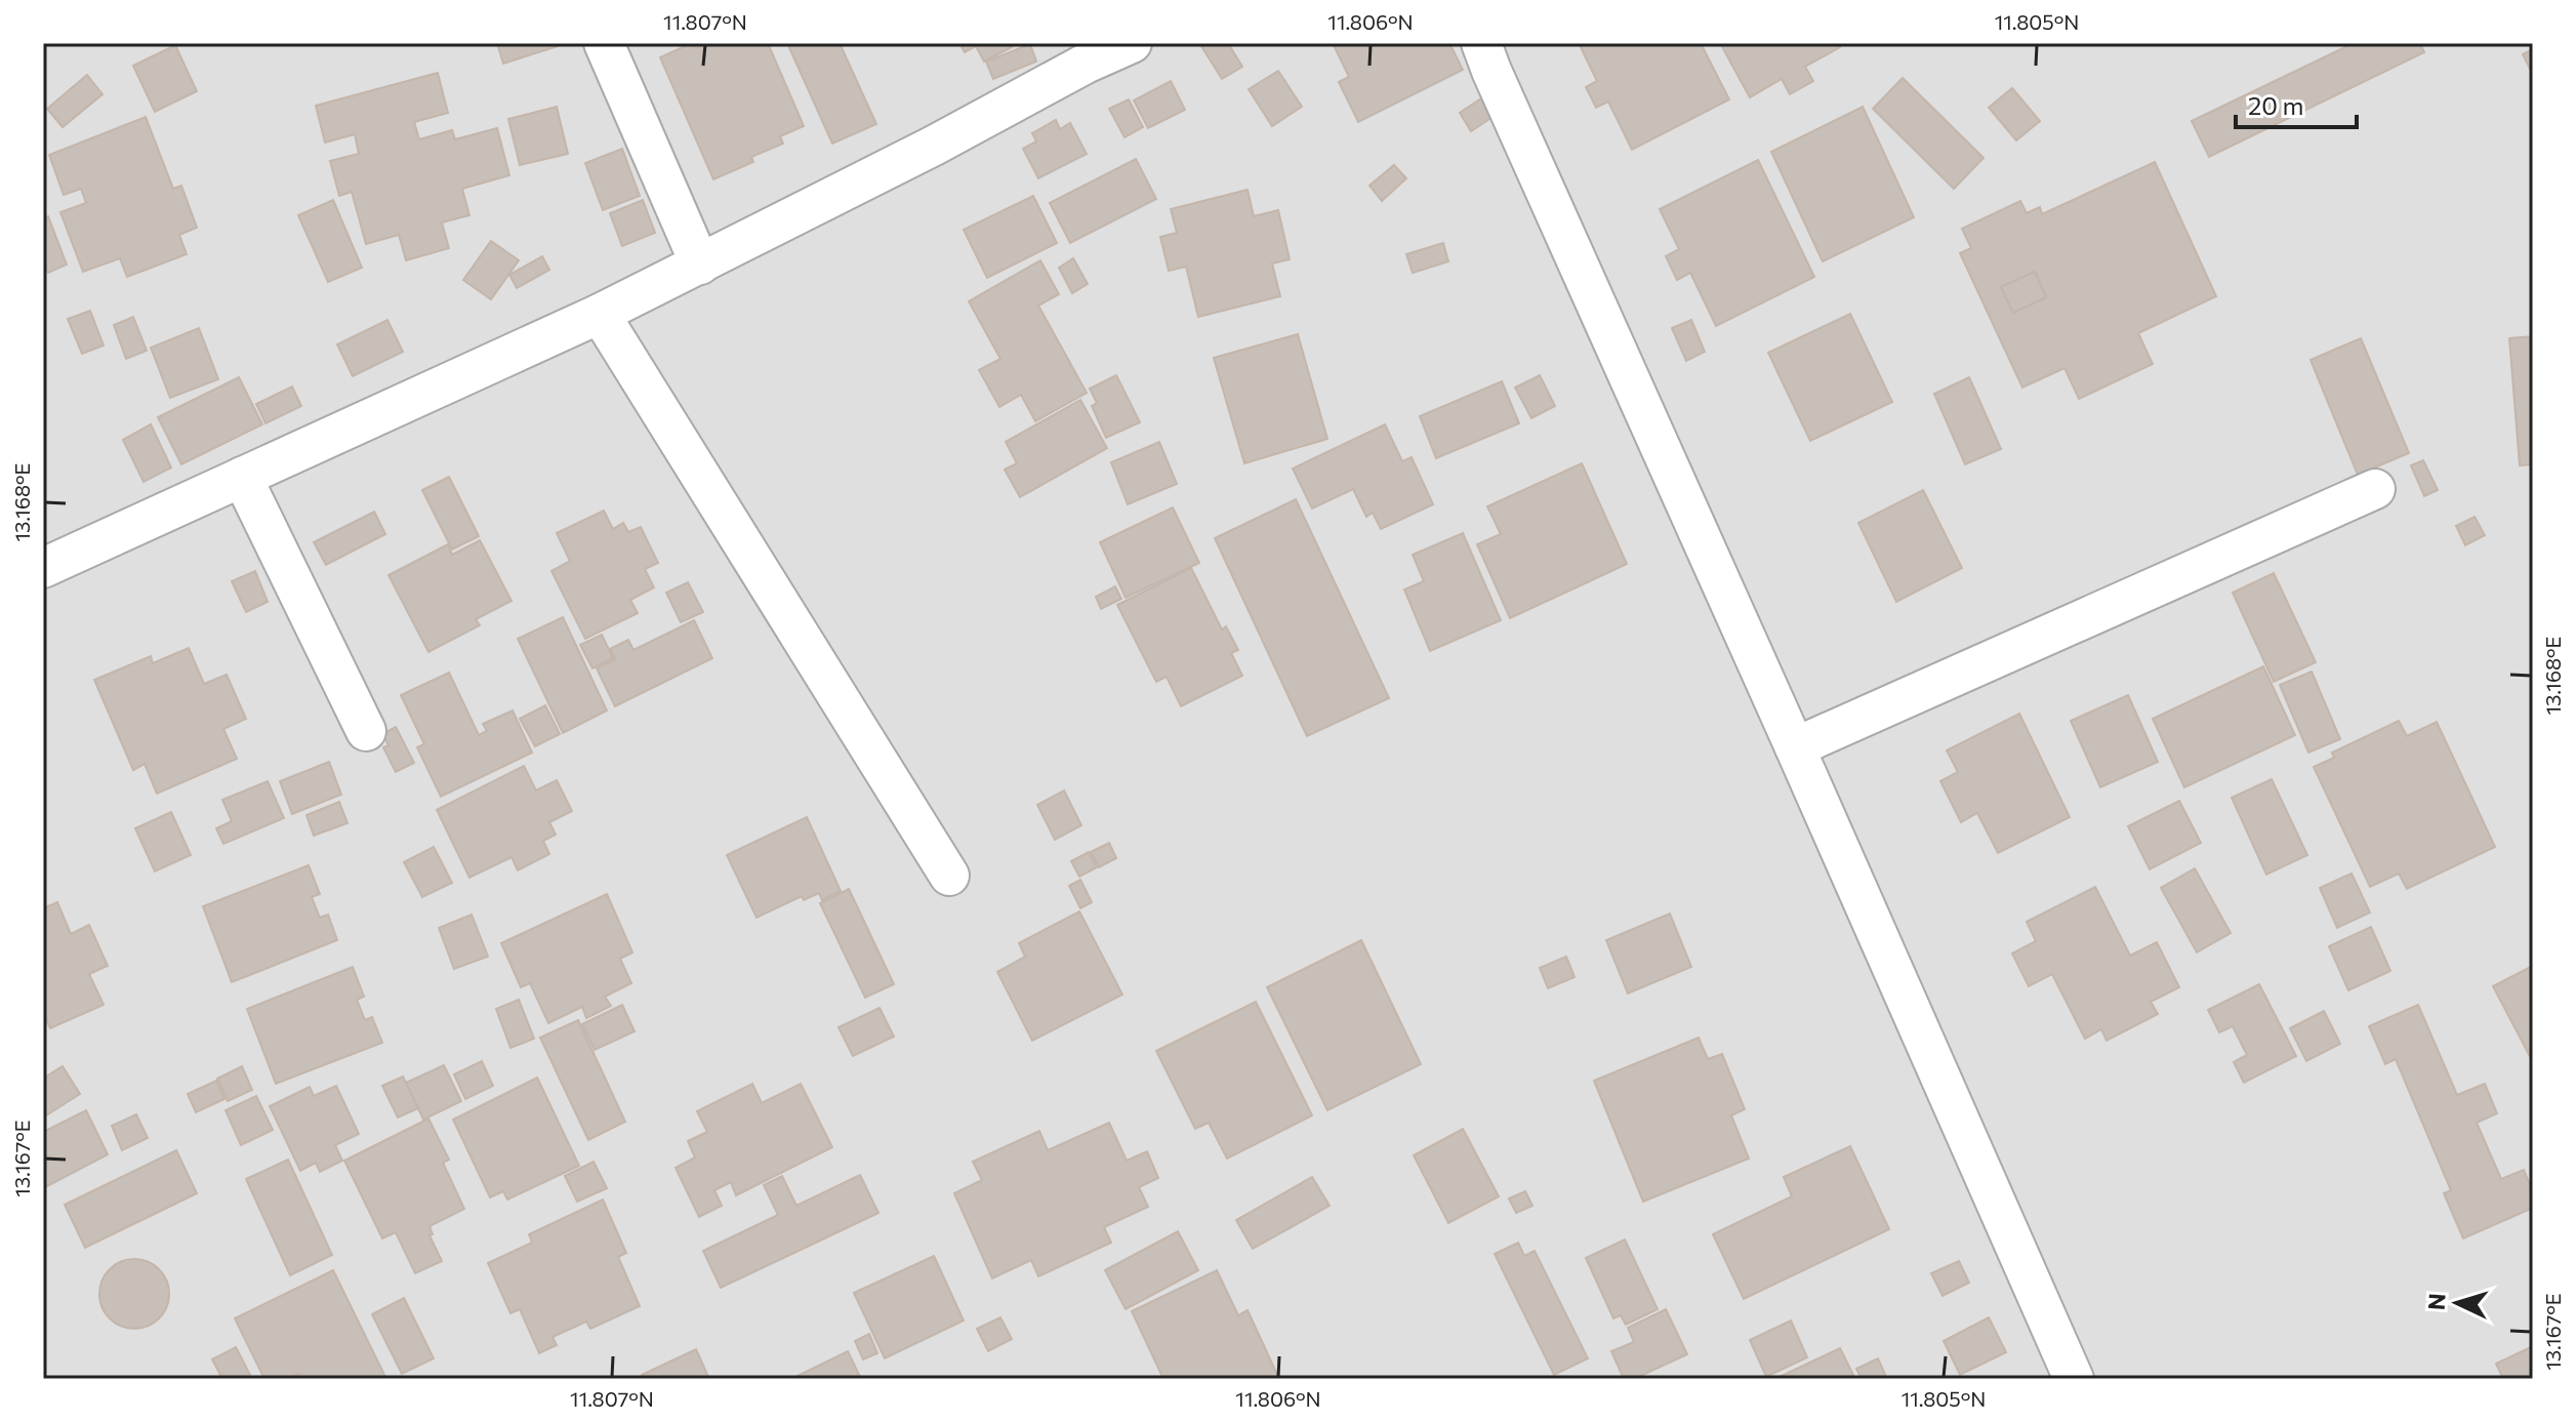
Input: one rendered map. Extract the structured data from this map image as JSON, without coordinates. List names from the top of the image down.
{
  "scale_bar": "20 m",
  "north": "left",
  "coordinates": [
    "11.807°N",
    "11.806°N",
    "11.805°N",
    "13.168°E",
    "13.167°E"
  ]
}
